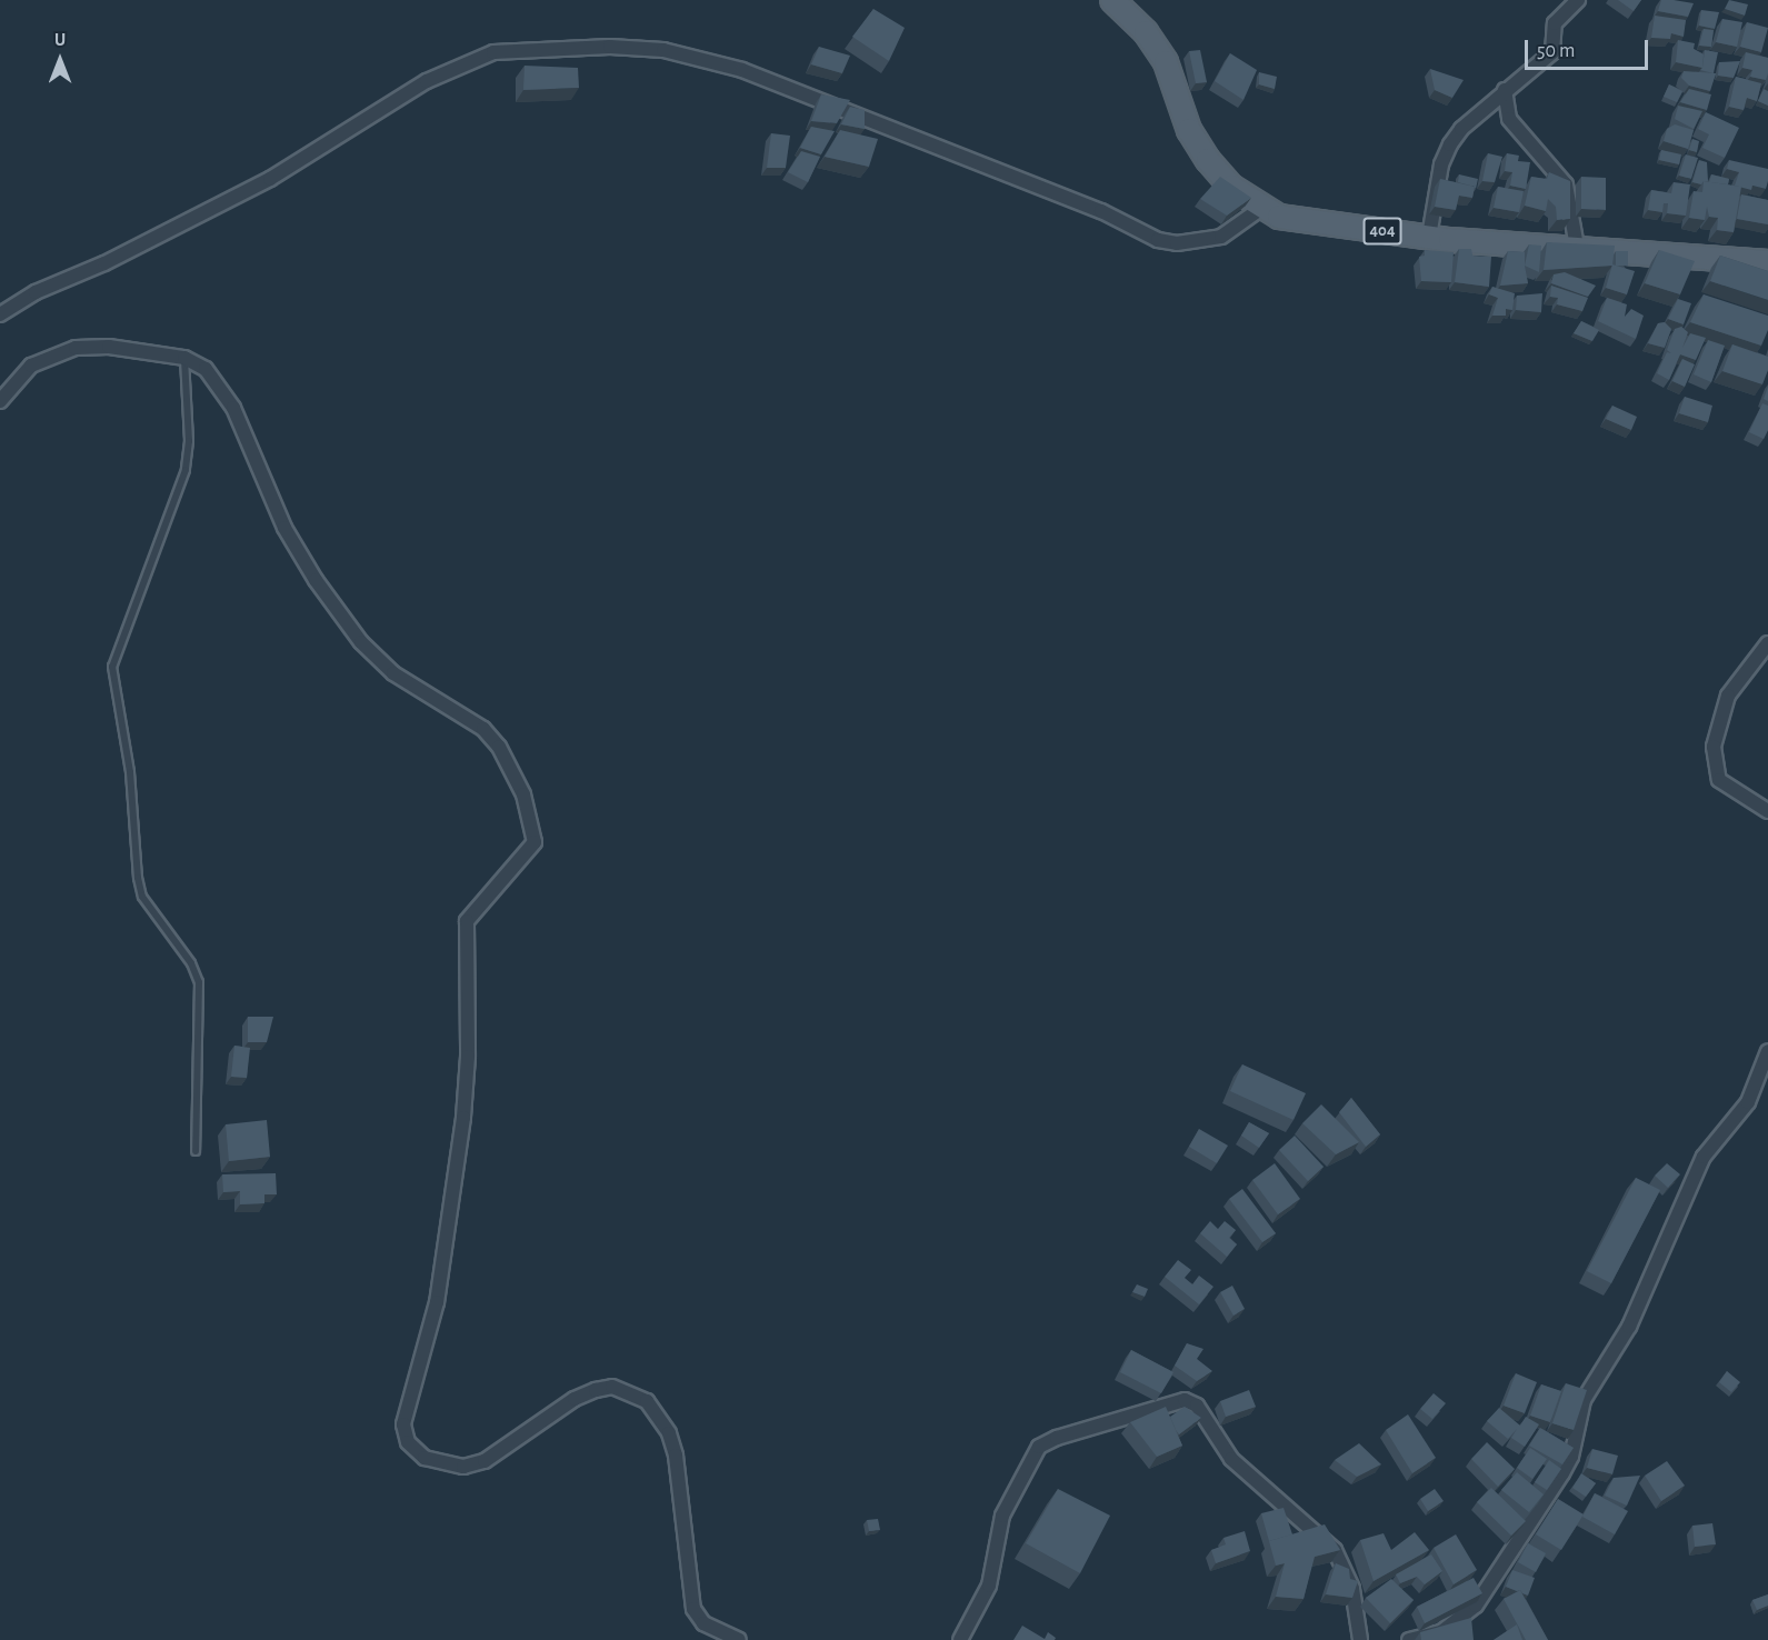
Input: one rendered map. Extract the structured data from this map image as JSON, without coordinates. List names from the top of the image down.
{
  "streets": {
    "main road": ["404"]
  },
  "scale_bar": "50 m",
  "north": "top"
}
